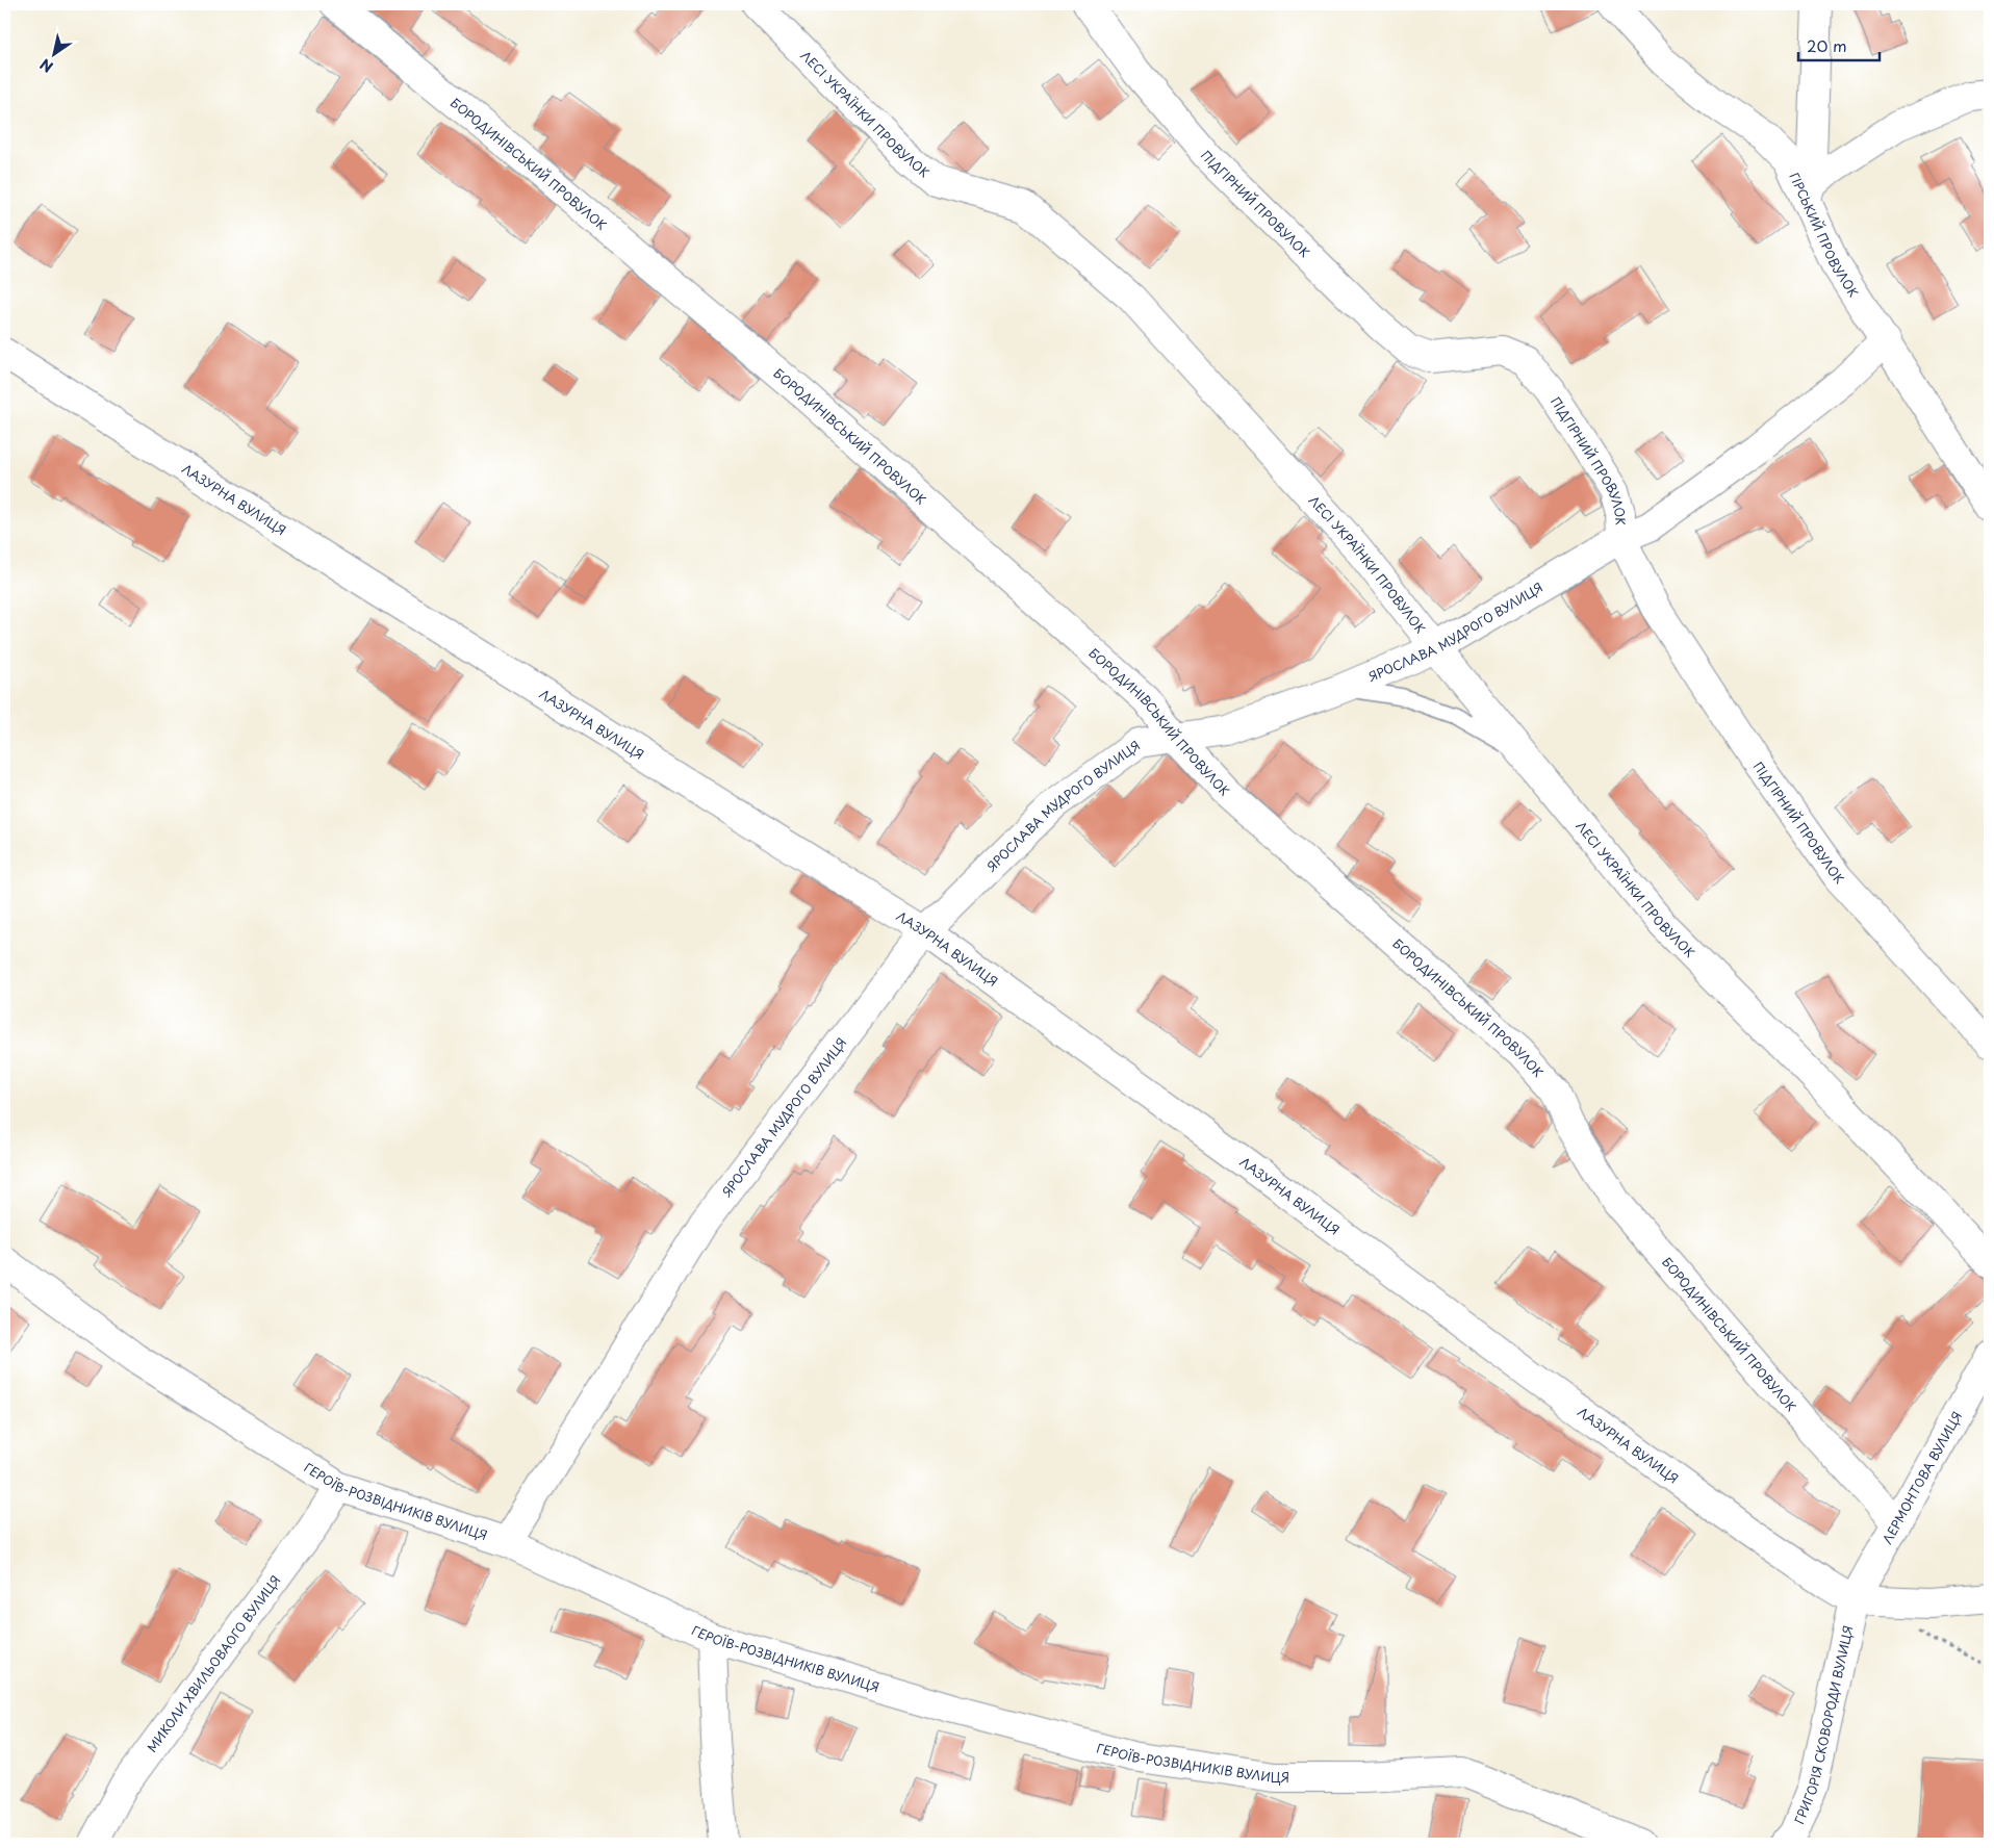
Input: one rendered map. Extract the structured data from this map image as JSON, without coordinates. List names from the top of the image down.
{
  "streets": {
    "street": [
      "ЛЕСІ УКРАЇНКИ ПРОВУЛОК",
      "БОРОДИНІВСЬКИЙ ПРОВУЛОК",
      "ПІДГІРНИЙ ПРОВУЛОК",
      "ГІРСЬКИЙ ПРОВУЛОК",
      "ЛАЗУРНА ВУЛИЦЯ",
      "ЯРОСЛАВА МУДРОГО ВУЛИЦЯ",
      "ЛЕРМОНТОВА ВУЛИЦЯ",
      "ГЕРОЇВ-РОЗВІДНИКІВ ВУЛИЦЯ",
      "МИКОЛИ ХВИЛЬОВАОГО ВУЛИЦЯ",
      "ГРИГОРІЯ СКОВОРОДИ ВУЛИЦЯ"
    ]
  },
  "crossings": [
    ["ЛЕСІ УКРАЇНКИ ПРОВУЛОК", "ЯРОСЛАВА МУДРОГО ВУЛИЦЯ"],
    ["БОРОДИНІВСЬКИЙ ПРОВУЛОК", "ЯРОСЛАВА МУДРОГО ВУЛИЦЯ"],
    ["БОРОДИНІВСЬКИЙ ПРОВУЛОК", "ЛЕРМОНТОВА ВУЛИЦЯ"],
    ["ПІДГІРНИЙ ПРОВУЛОК", "ЯРОСЛАВА МУДРОГО ВУЛИЦЯ"],
    ["ГІРСЬКИЙ ПРОВУЛОК", "ЯРОСЛАВА МУДРОГО ВУЛИЦЯ"],
    ["ЛАЗУРНА ВУЛИЦЯ", "ЯРОСЛАВА МУДРОГО ВУЛИЦЯ"],
    ["ЛАЗУРНА ВУЛИЦЯ", "ЛЕРМОНТОВА ВУЛИЦЯ"],
    ["ЛАЗУРНА ВУЛИЦЯ", "ГРИГОРІЯ СКОВОРОДИ ВУЛИЦЯ"],
    ["ЯРОСЛАВА МУДРОГО ВУЛИЦЯ", "ГЕРОЇВ-РОЗВІДНИКІВ ВУЛИЦЯ"],
    ["ЛЕРМОНТОВА ВУЛИЦЯ", "ГРИГОРІЯ СКОВОРОДИ ВУЛИЦЯ"],
    ["ГЕРОЇВ-РОЗВІДНИКІВ ВУЛИЦЯ", "МИКОЛИ ХВИЛЬОВАОГО ВУЛИЦЯ"]
  ],
  "scale_bar": "20 m",
  "north": "bottom left"
}
